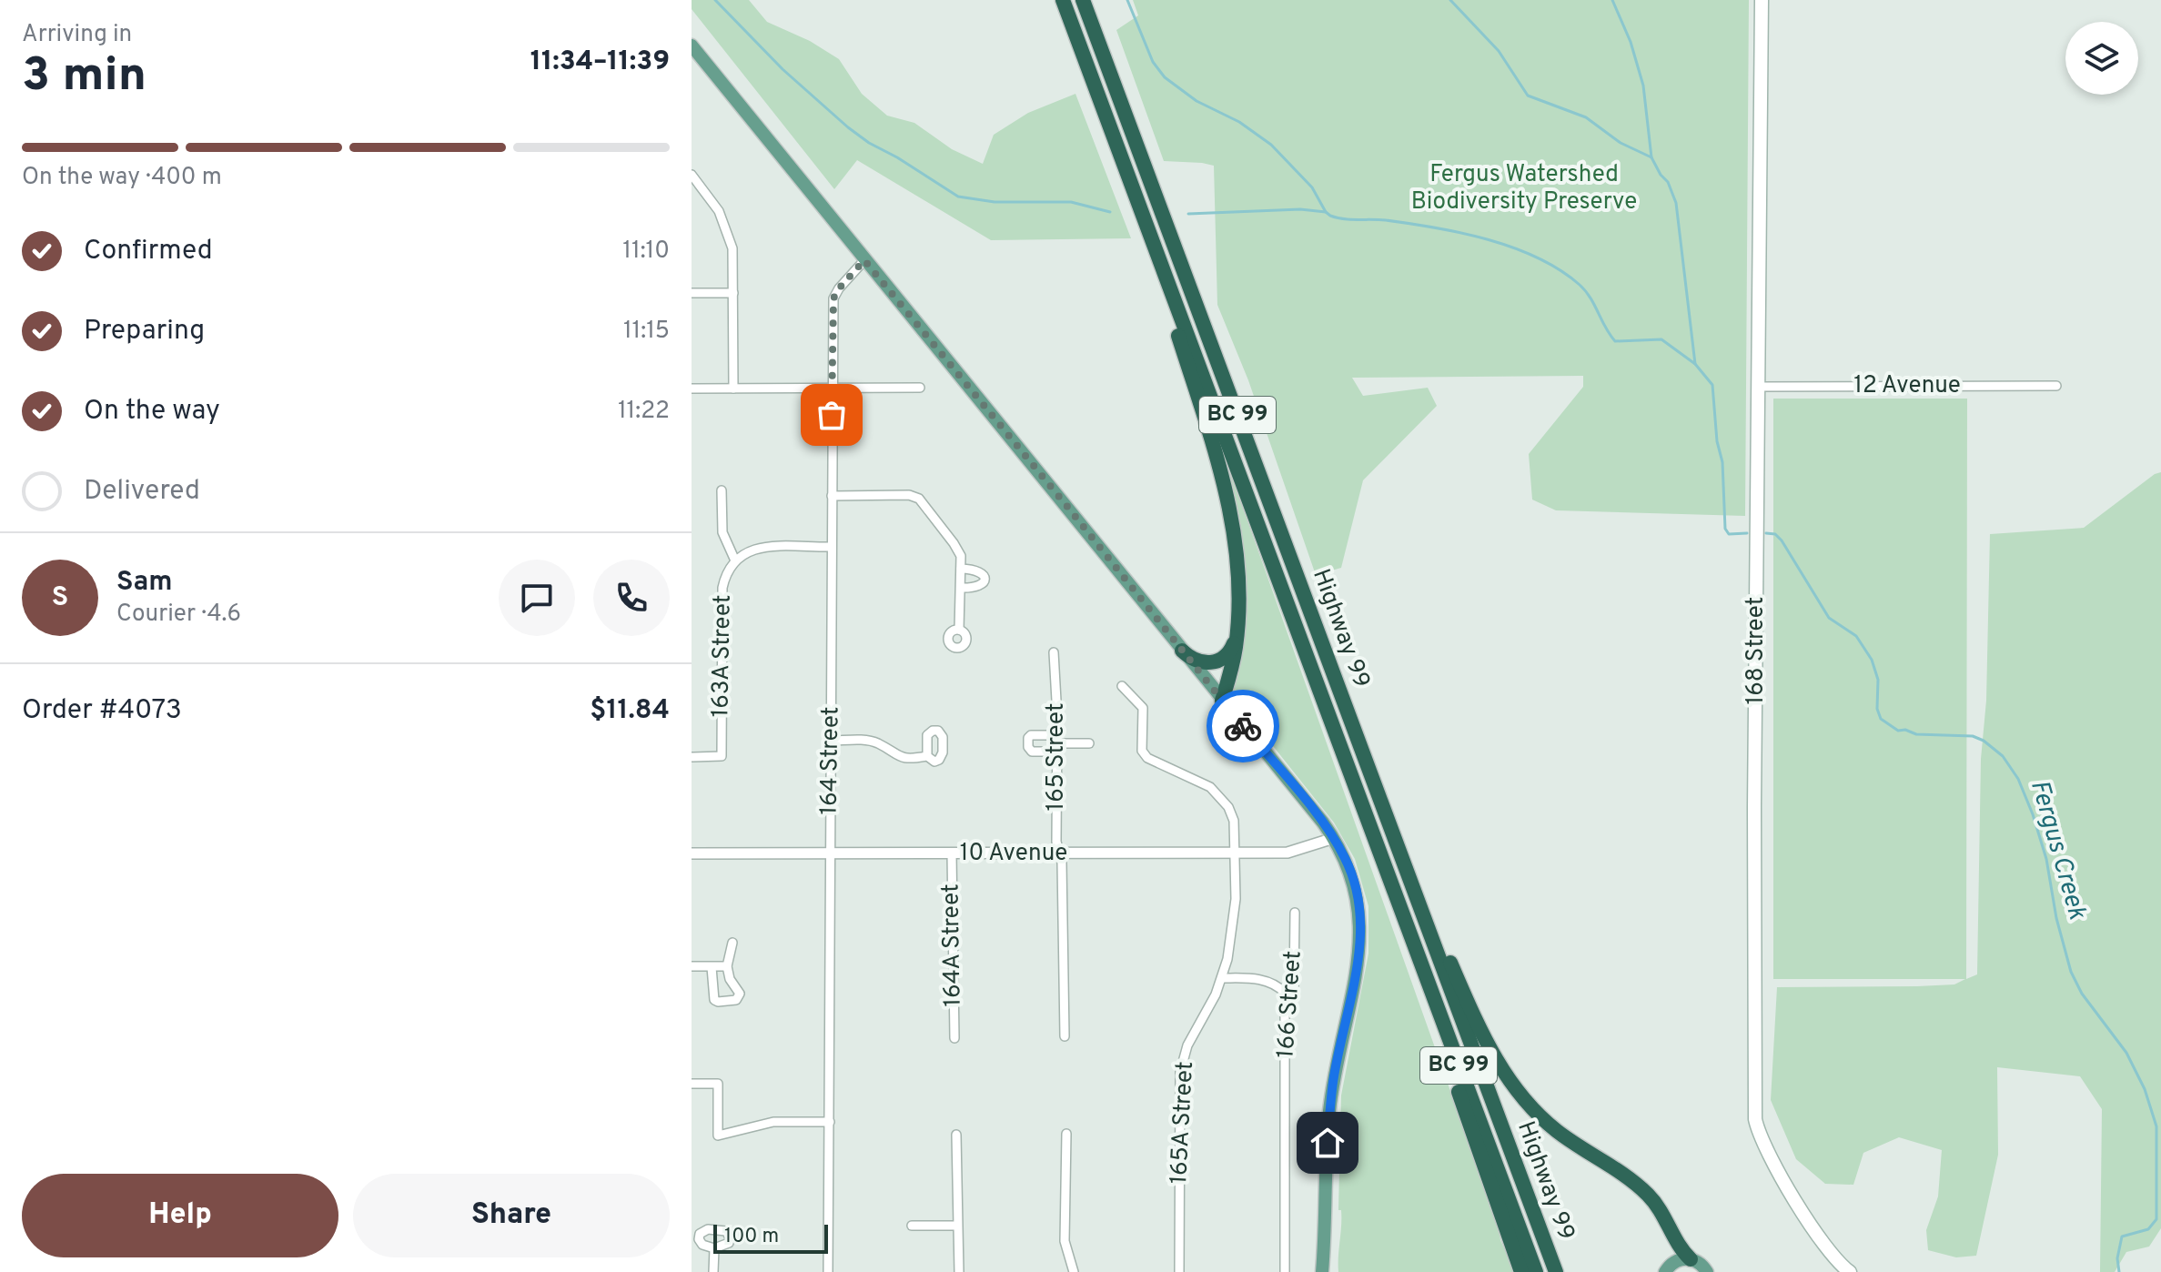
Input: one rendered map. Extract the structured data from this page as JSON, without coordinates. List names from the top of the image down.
{
  "streets": {
    "highway": ["BC 99", "Highway 99"],
    "main road": ["168 Street"],
    "street": [
      "12 Avenue",
      "163A Street",
      "165 Street",
      "164 Street",
      "10 Avenue",
      "164A Street",
      "166 Street",
      "165A Street"
    ]
  },
  "crossings": [
    ["12 Avenue", "168 Street"],
    ["165 Street", "10 Avenue"],
    ["164 Street", "10 Avenue"],
    ["10 Avenue", "164A Street"],
    ["10 Avenue", "165A Street"]
  ],
  "water": ["Fergus Creek"],
  "parks": ["Fergus Watershed Biodiversity Preserve"],
  "scale_bar": "100 m",
  "page": {
    "heading": ["3 min", "Arriving in", "11:34–11:39"],
    "panel": [
      "Sam",
      "Courier · 4.6",
      "Order #4073",
      "$11.84"
    ],
    "bar": "On the way · 400 m",
    "list": [
      ["Confirmed", "11:10"],
      ["Preparing", "11:15"],
      ["On the way", "11:22"],
      "Delivered"
    ],
    "round": "S",
    "buttons": ["Help", "Share"],
    "scale": "100 m"
  }
}
